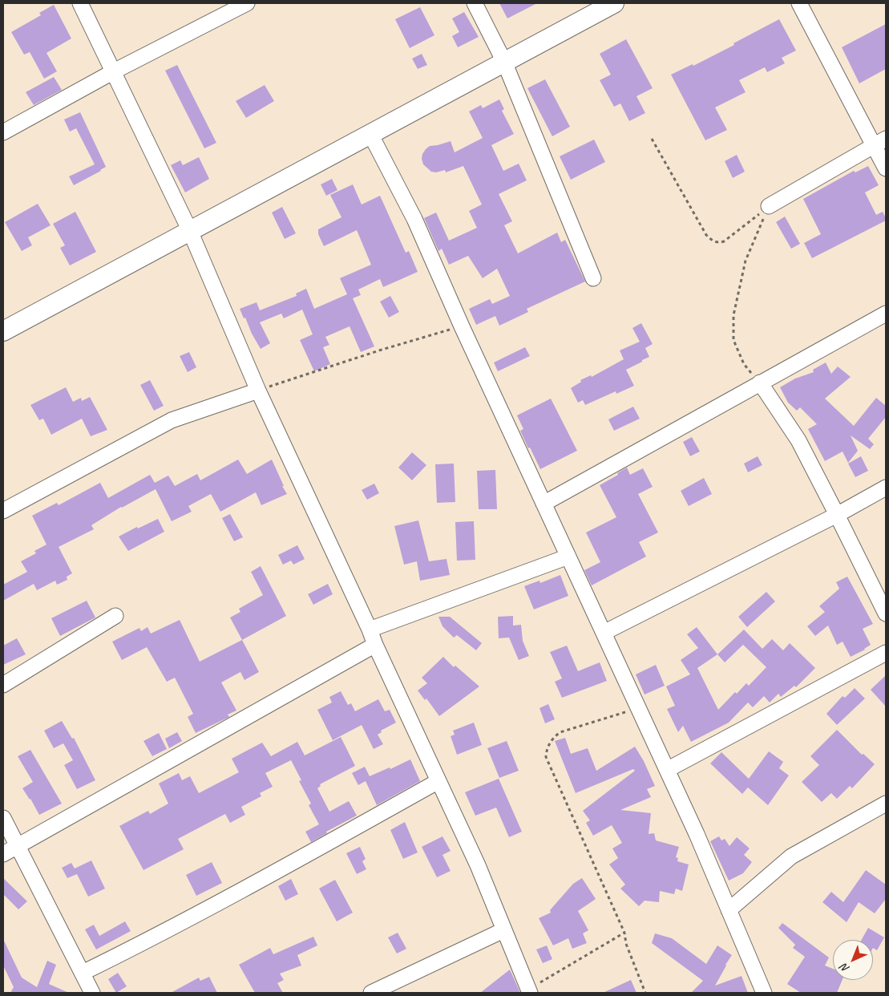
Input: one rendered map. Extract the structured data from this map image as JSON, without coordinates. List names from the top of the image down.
{
  "north": "bottom left"
}
